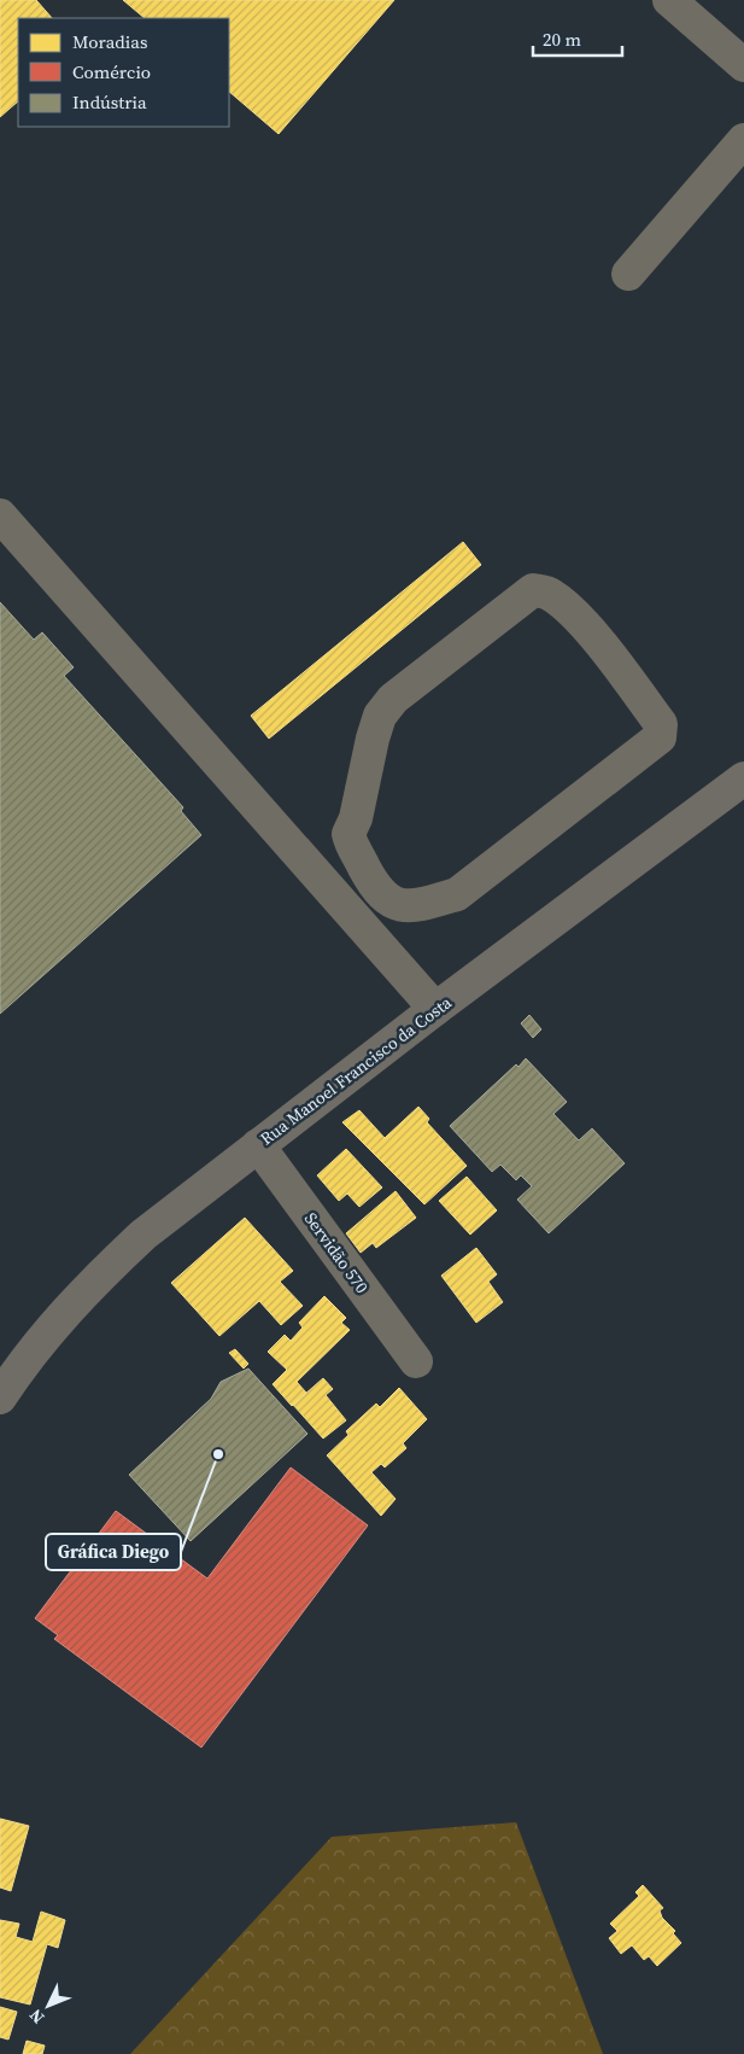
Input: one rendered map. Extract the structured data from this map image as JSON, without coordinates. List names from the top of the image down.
{
  "streets": {
    "main road": ["Rua Manoel Francisco da Costa"],
    "street": ["Servidão 570"]
  },
  "crossings": [
    ["Rua Manoel Francisco da Costa", "Servidão 570"]
  ],
  "places": ["Gráfica Diego"],
  "legend": ["Moradias", "Comércio", "Indústria"],
  "scale_bar": "20 m",
  "north": "bottom left"
}
